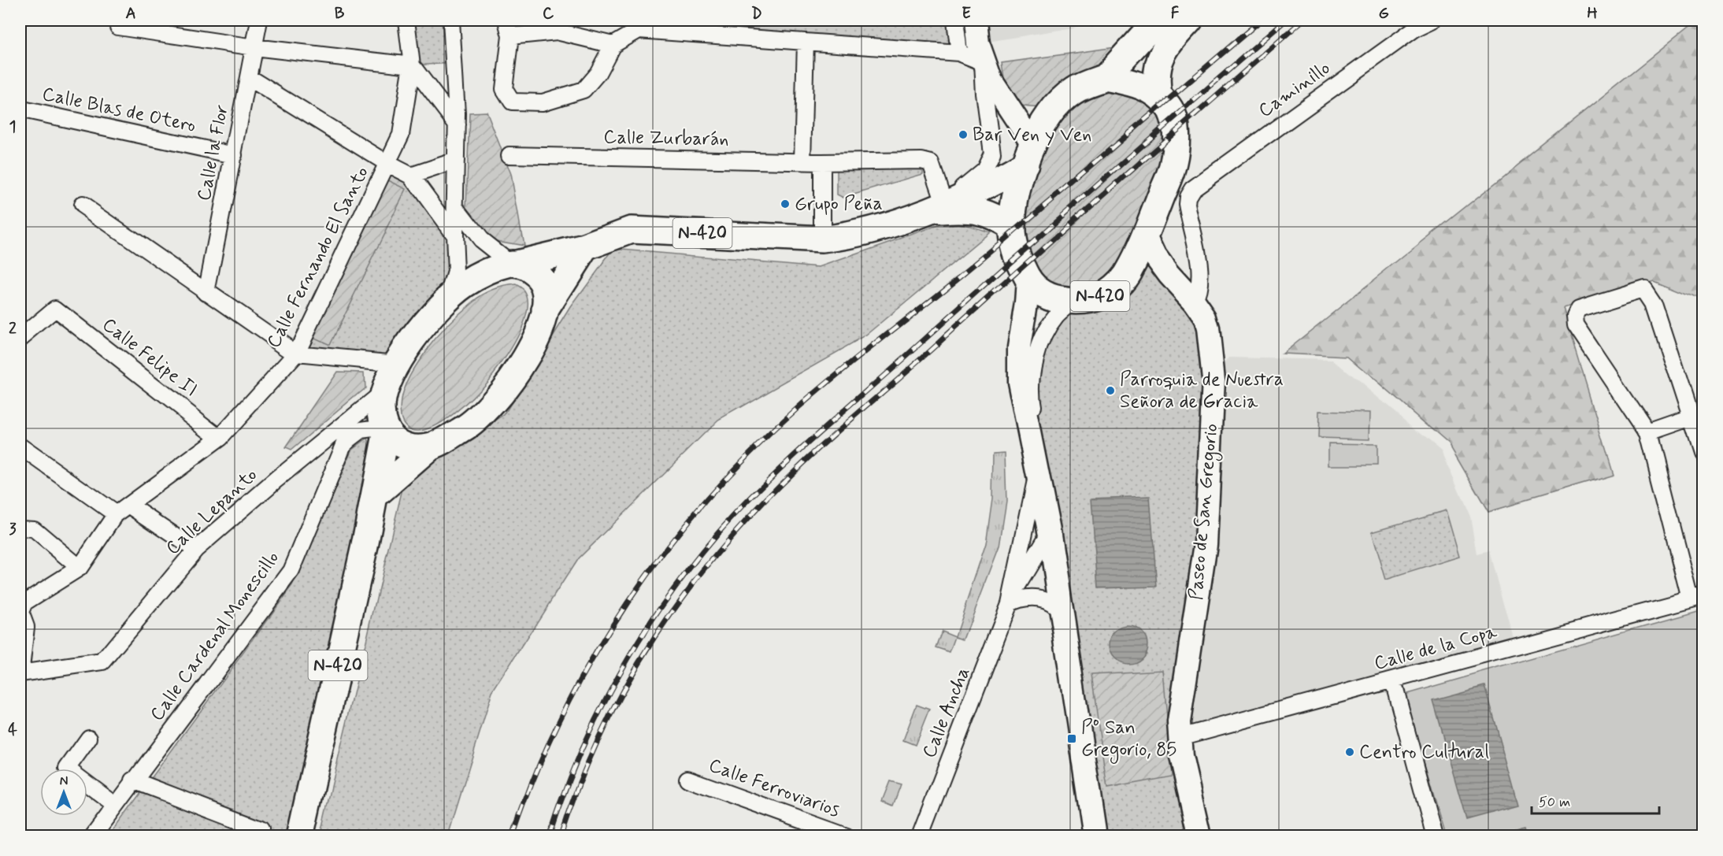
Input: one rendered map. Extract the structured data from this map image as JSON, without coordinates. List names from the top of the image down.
{
  "streets": {
    "highway": ["N-420"],
    "main road": ["Paseo de San Gregorio"],
    "street": [
      "Caminillo",
      "Calle Blas de Otero",
      "Calle Zurbarán",
      "Calle la Flor",
      "Calle Fernando El Santo",
      "Calle Felipe II",
      "Calle Lepanto",
      "Calle Cardenal Monescillo",
      "Calle de la Copa",
      "Calle Ancha",
      "Calle Ferroviarios"
    ]
  },
  "crossings": [
    ["Caminillo", "Paseo de San Gregorio"],
    ["Calle Blas de Otero", "Calle la Flor"],
    ["Calle Zurbarán", "N-420"],
    ["N-420", "Paseo de San Gregorio"],
    ["N-420", "Calle Cardenal Monescillo"],
    ["Calle Fernando El Santo", "Calle Felipe II"],
    ["Calle Fernando El Santo", "Calle Lepanto"],
    ["Paseo de San Gregorio", "Calle de la Copa"]
  ],
  "places": {
    "other": [
      "Bar Ven y Ven",
      "Grupo Peña",
      "Parroquia de Nuestra Señora de Gracia",
      "Centro Cultural"
    ],
    "transit": ["Pº San Gregorio, 85"]
  },
  "scale_bar": "50 m",
  "north": "top",
  "grid": {
    "columns": [
      "A",
      "B",
      "C",
      "D",
      "E",
      "F",
      "G",
      "H"
    ],
    "rows": [
      "1",
      "2",
      "3",
      "4"
    ]
  }
}
